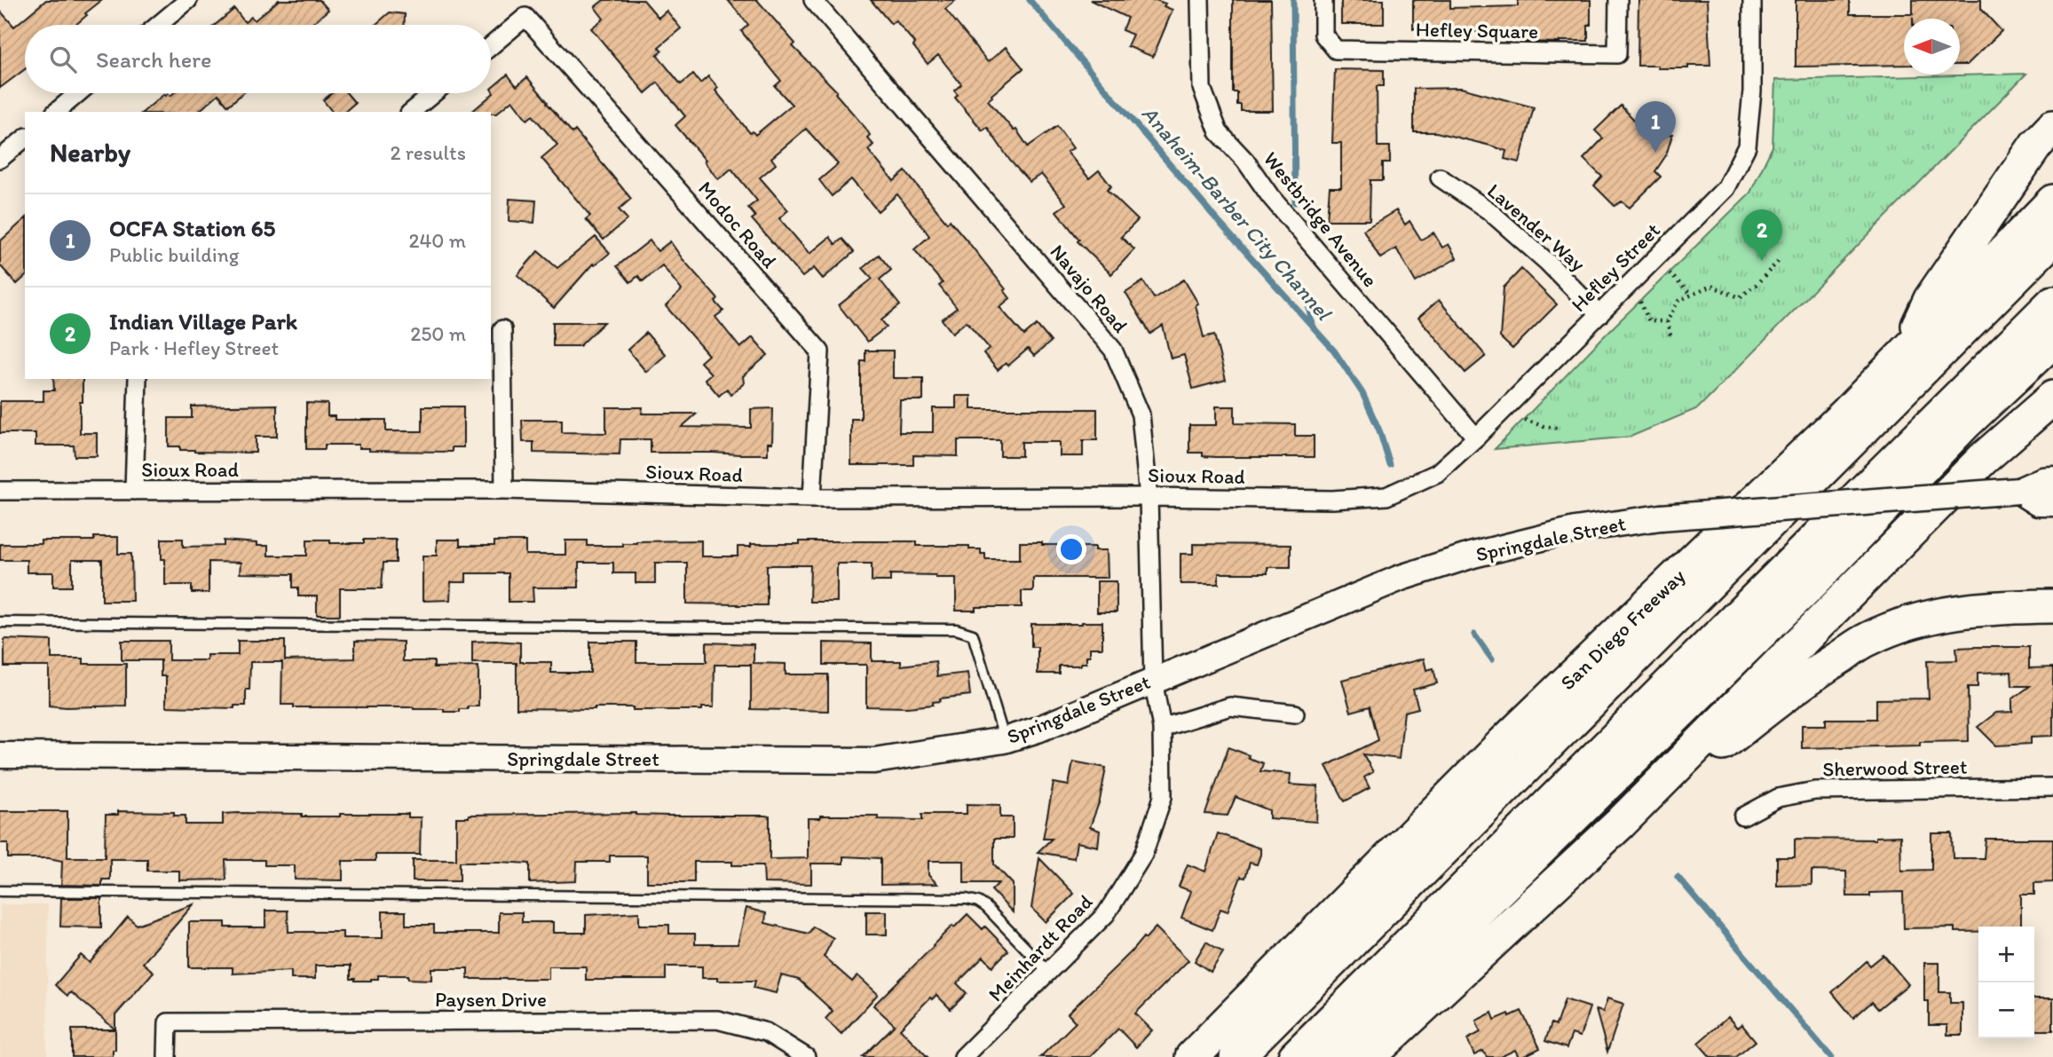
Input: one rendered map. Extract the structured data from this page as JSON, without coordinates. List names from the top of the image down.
{
  "streets": {
    "highway": ["San Diego Freeway"],
    "main road": ["Springdale Street"],
    "street": [
      "Hefley Square",
      "Westbridge Avenue",
      "Modoc Road",
      "Lavender Way",
      "Hefley Street",
      "Navajo Road",
      "Sioux Road",
      "Sherwood Street",
      "Meinhardt Road",
      "Paysen Drive"
    ]
  },
  "crossings": [
    ["Westbridge Avenue", "Hefley Street"],
    ["Modoc Road", "Sioux Road"],
    ["Lavender Way", "Hefley Street"],
    ["Hefley Street", "Sioux Road"],
    ["Navajo Road", "Sioux Road"],
    ["Navajo Road", "Springdale Street"],
    ["Navajo Road", "Meinhardt Road"],
    ["Springdale Street", "Meinhardt Road"]
  ],
  "water": ["Anaheim-Barber City Channel"],
  "north": "left",
  "page": {
    "search": "Search here",
    "pins": ["1", "2"],
    "heading": ["Nearby", "2 results"],
    "list": [
      {
        "mark": "1",
        "name": "OCFA Station 65",
        "note": "Public building",
        "value": "240 m"
      },
      {
        "mark": "2",
        "name": "Indian Village Park",
        "note": "Park · Hefley Street",
        "value": "250 m"
      }
    ],
    "map_buttons": ["+", "−"]
  }
}
